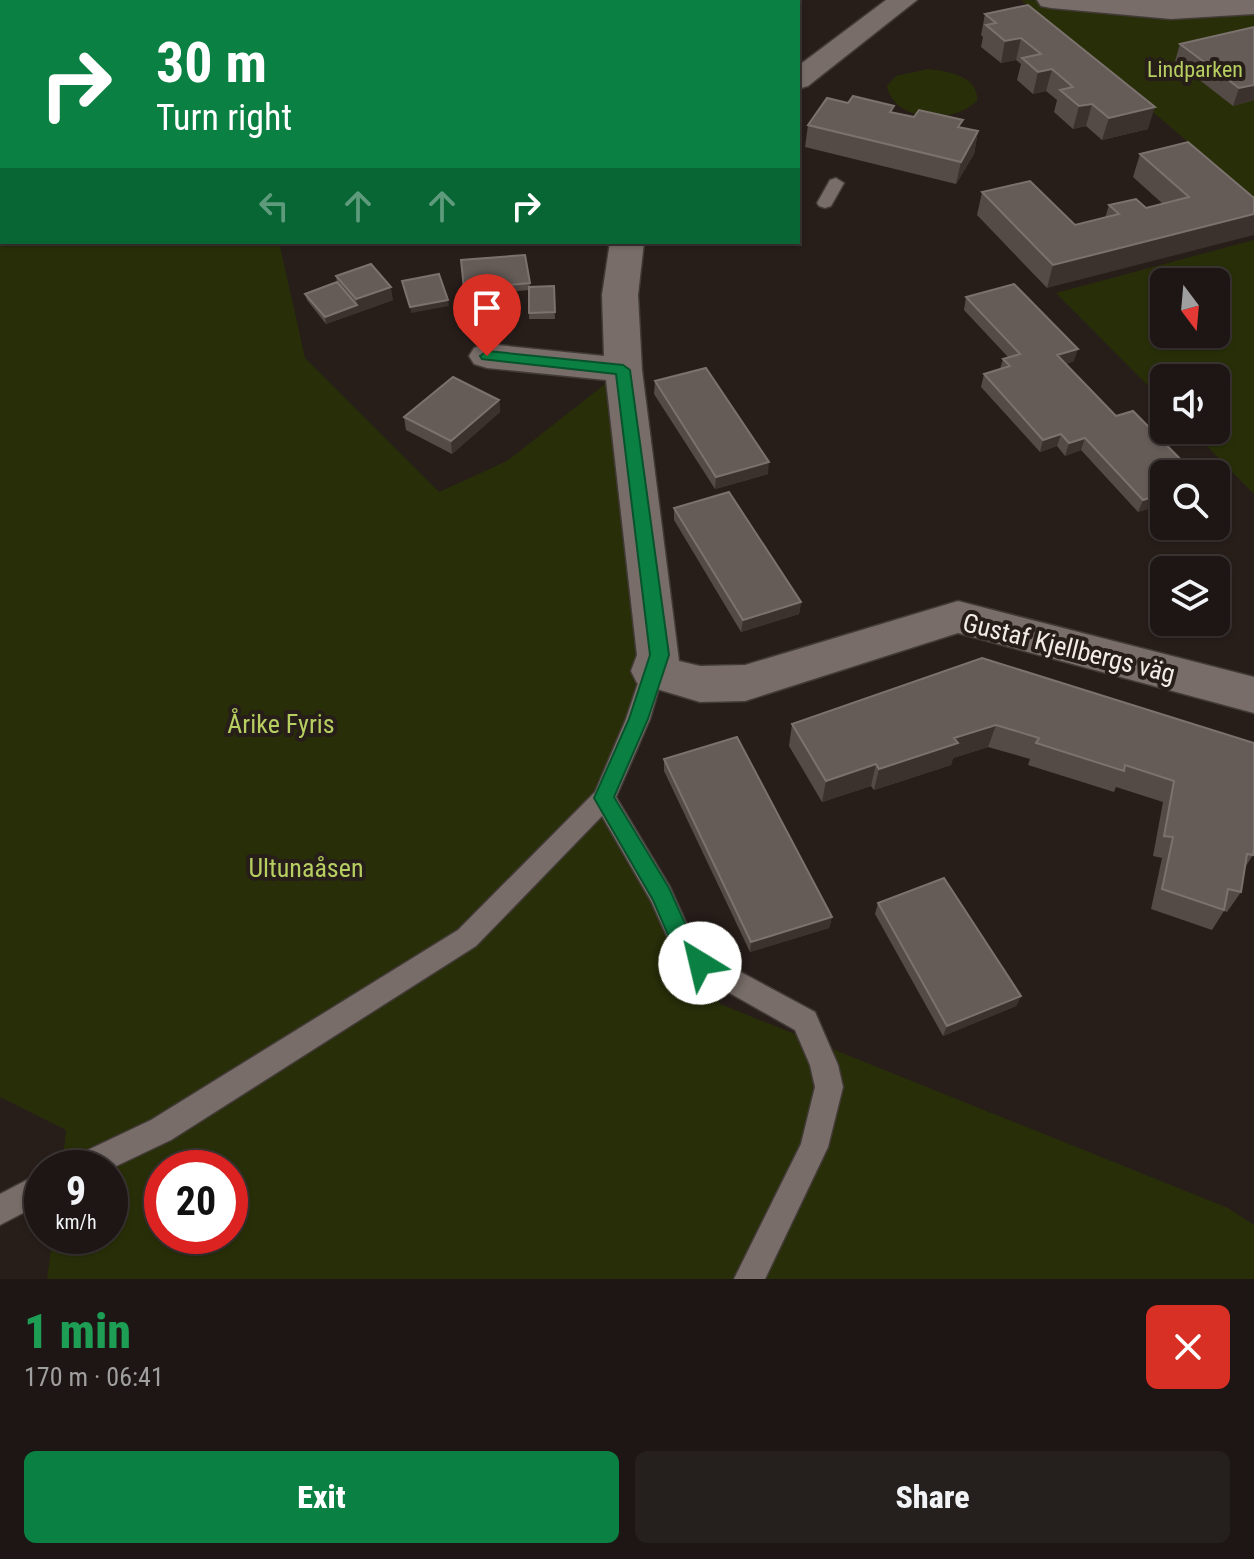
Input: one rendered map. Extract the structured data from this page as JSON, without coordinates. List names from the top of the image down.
{
  "streets": {
    "street": ["Gustaf Kjellbergs väg"]
  },
  "parks": ["Lindparken", "Årike Fyris", "Ultunaåsen"],
  "north": "bottom",
  "page": {
    "turn": ["30 m", "Turn right"],
    "speed": "9 km/h",
    "limit": "20",
    "heading": ["1 min", "170 m · 06:41"],
    "buttons": ["Exit", "Share"]
  }
}
